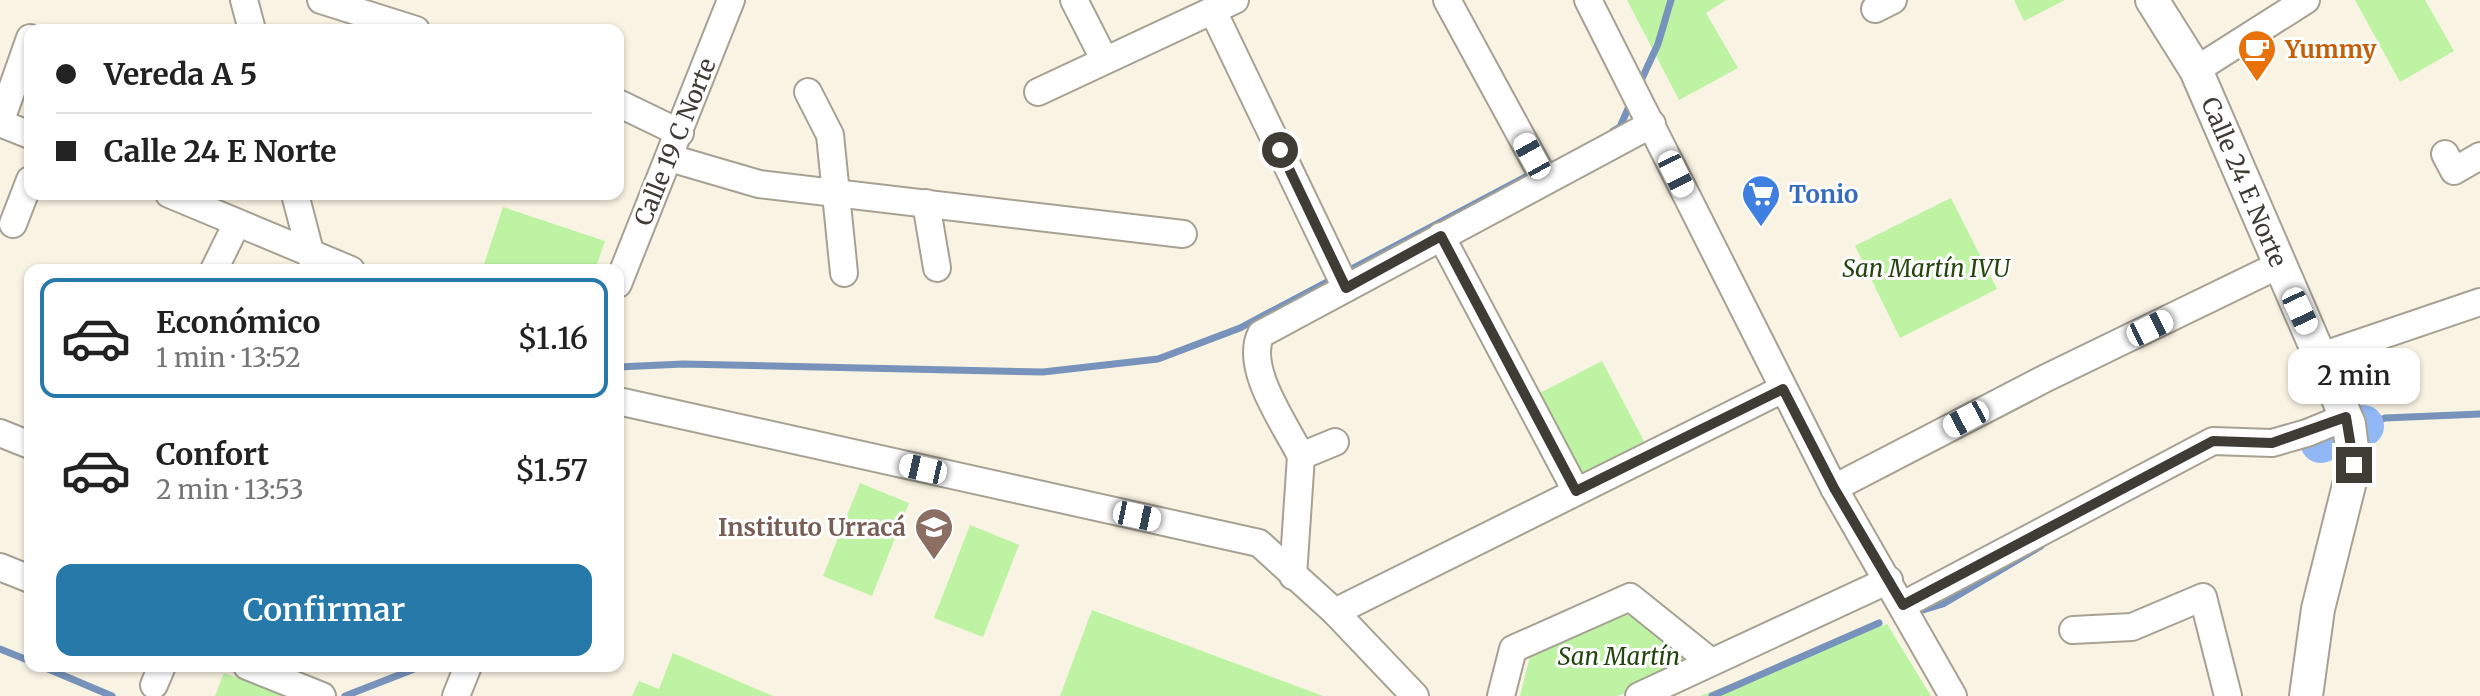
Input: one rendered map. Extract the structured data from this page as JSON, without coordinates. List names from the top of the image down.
{
  "streets": {
    "main road": ["Calle 24 E Norte"],
    "street": ["Calle 19 C Norte"]
  },
  "parks": ["San Martín IVU", "San Martín"],
  "places": {
    "cafe": ["Yummy"],
    "supermarket": ["Tonio"],
    "school or university": ["Instituto Urracá"]
  },
  "page": {
    "banner": ["Vereda A 5", "Calle 24 E Norte"],
    "list": [
      {
        "name": "Económico",
        "note": "1 min · 13:52",
        "value": "$1.16"
      },
      {
        "name": "Confort",
        "note": "2 min · 13:53",
        "value": "$1.57"
      }
    ],
    "bubble": "2 min",
    "buttons": "Confirmar"
  }
}
